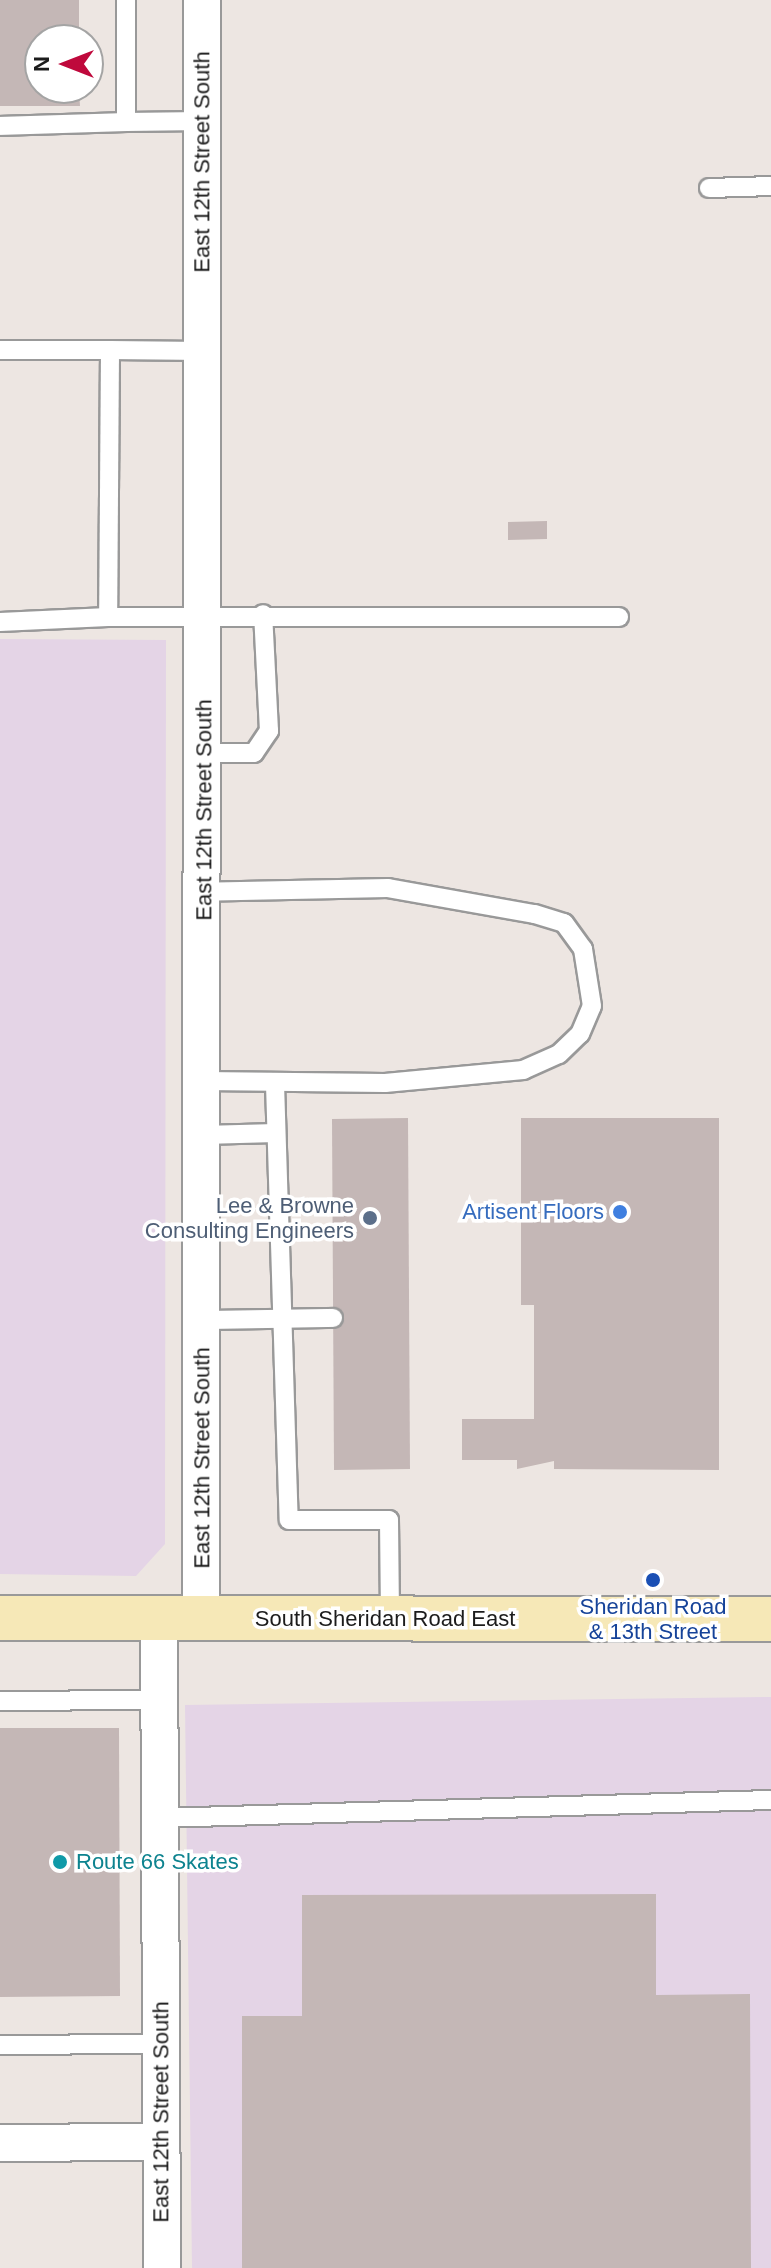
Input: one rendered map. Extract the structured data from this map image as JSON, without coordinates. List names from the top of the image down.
{
  "streets": {
    "main road": ["South Sheridan Road East"],
    "street": ["East 12th Street South"]
  },
  "crossings": [
    ["East 12th Street South", "South Sheridan Road East"]
  ],
  "places": [
    "Artisent Floors",
    "Lee & Browne Consulting Engineers",
    "Sheridan Road & 13th Street",
    "Route 66 Skates"
  ],
  "north": "left"
}
